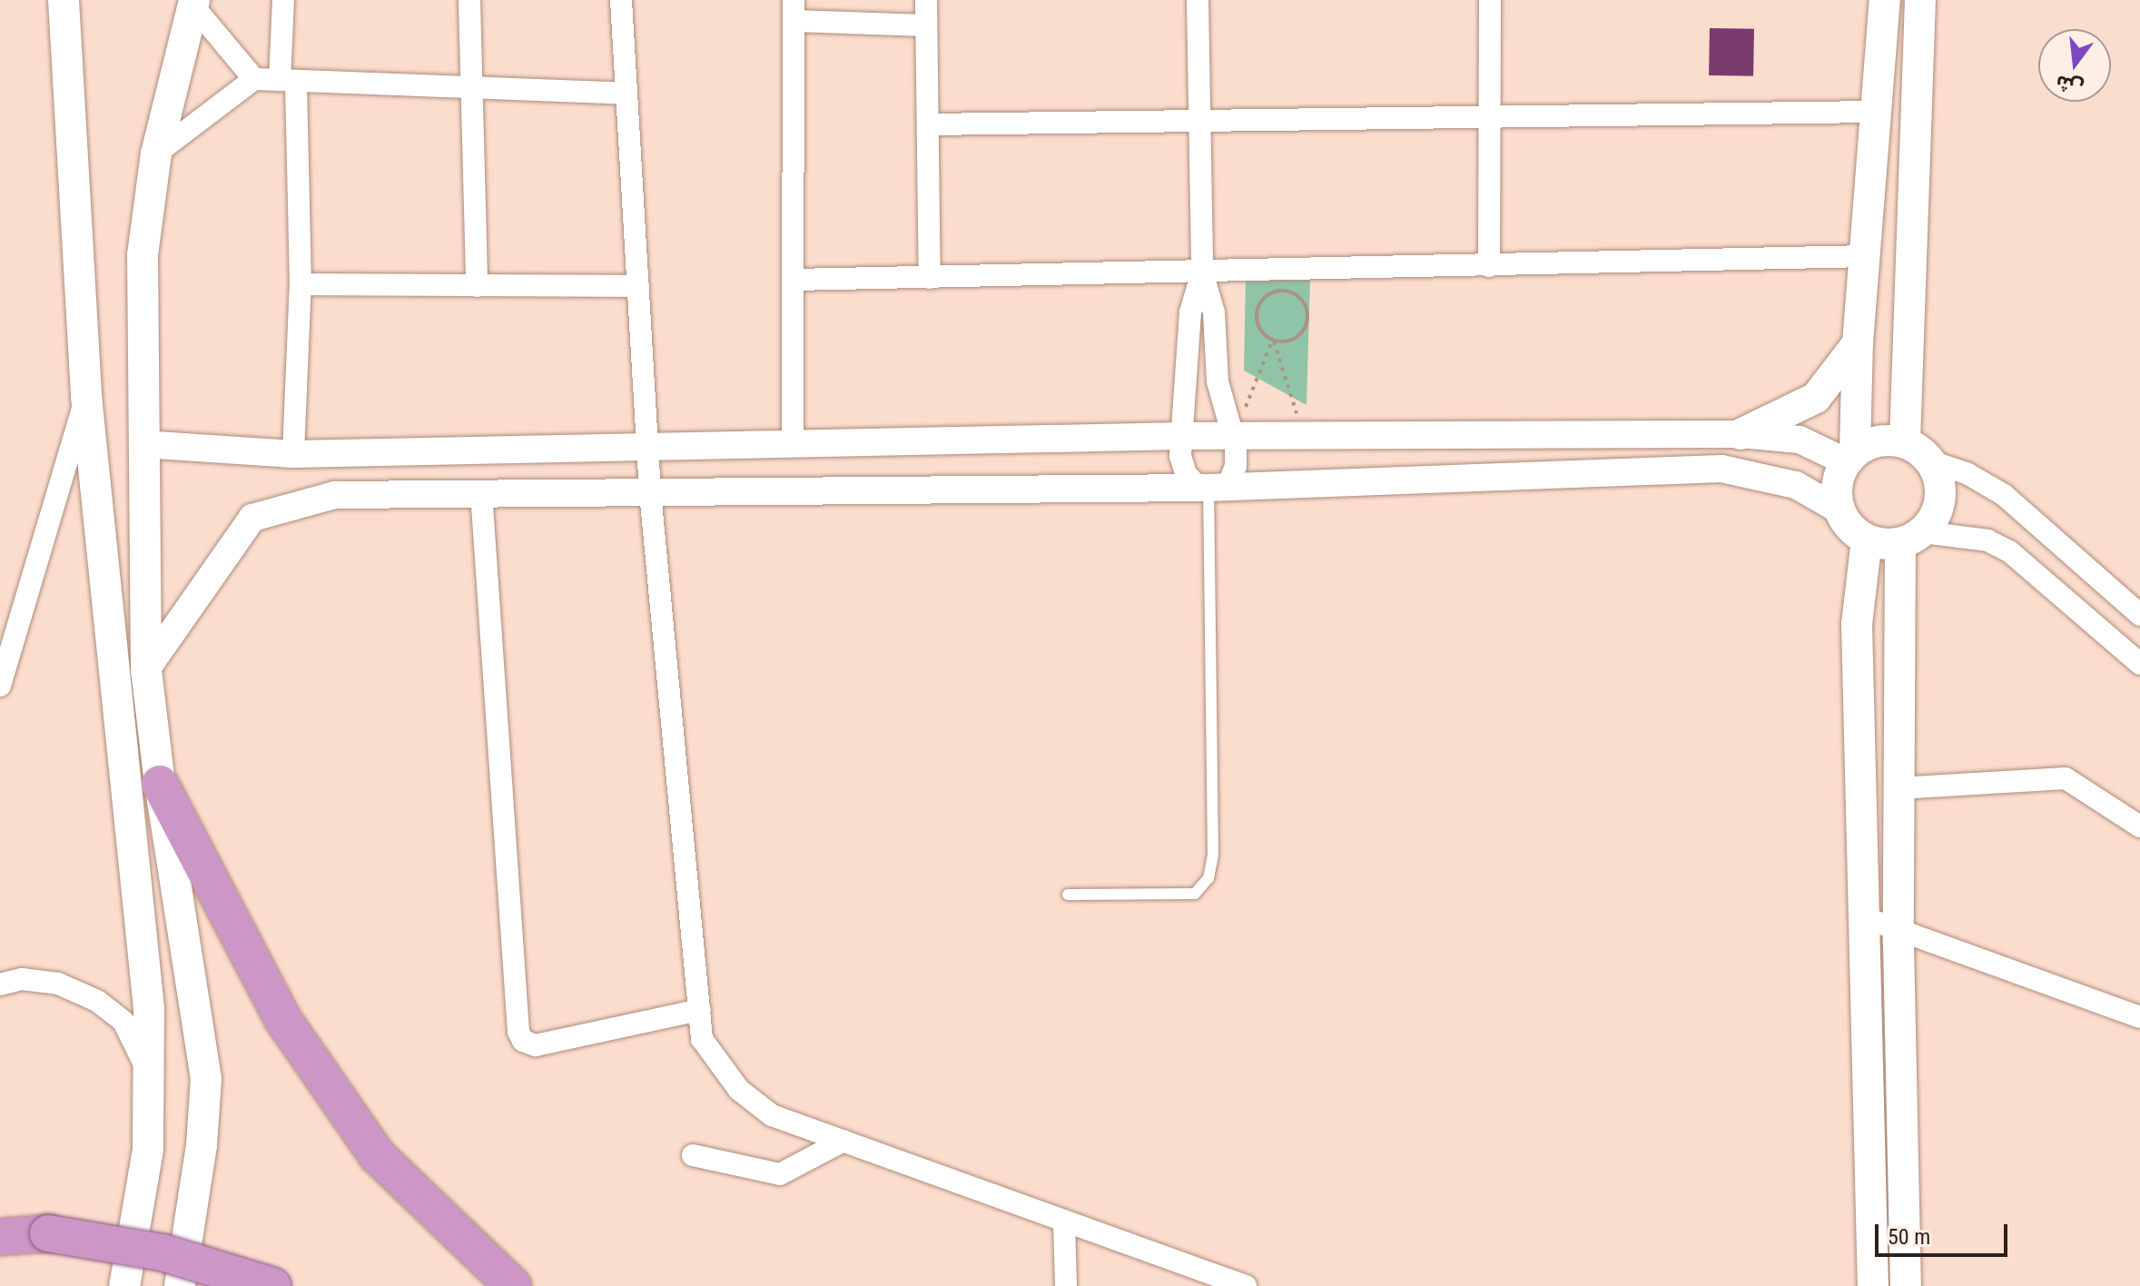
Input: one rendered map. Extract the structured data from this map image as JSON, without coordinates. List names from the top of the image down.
{
  "scale_bar": "50 m",
  "north": "bottom"
}
